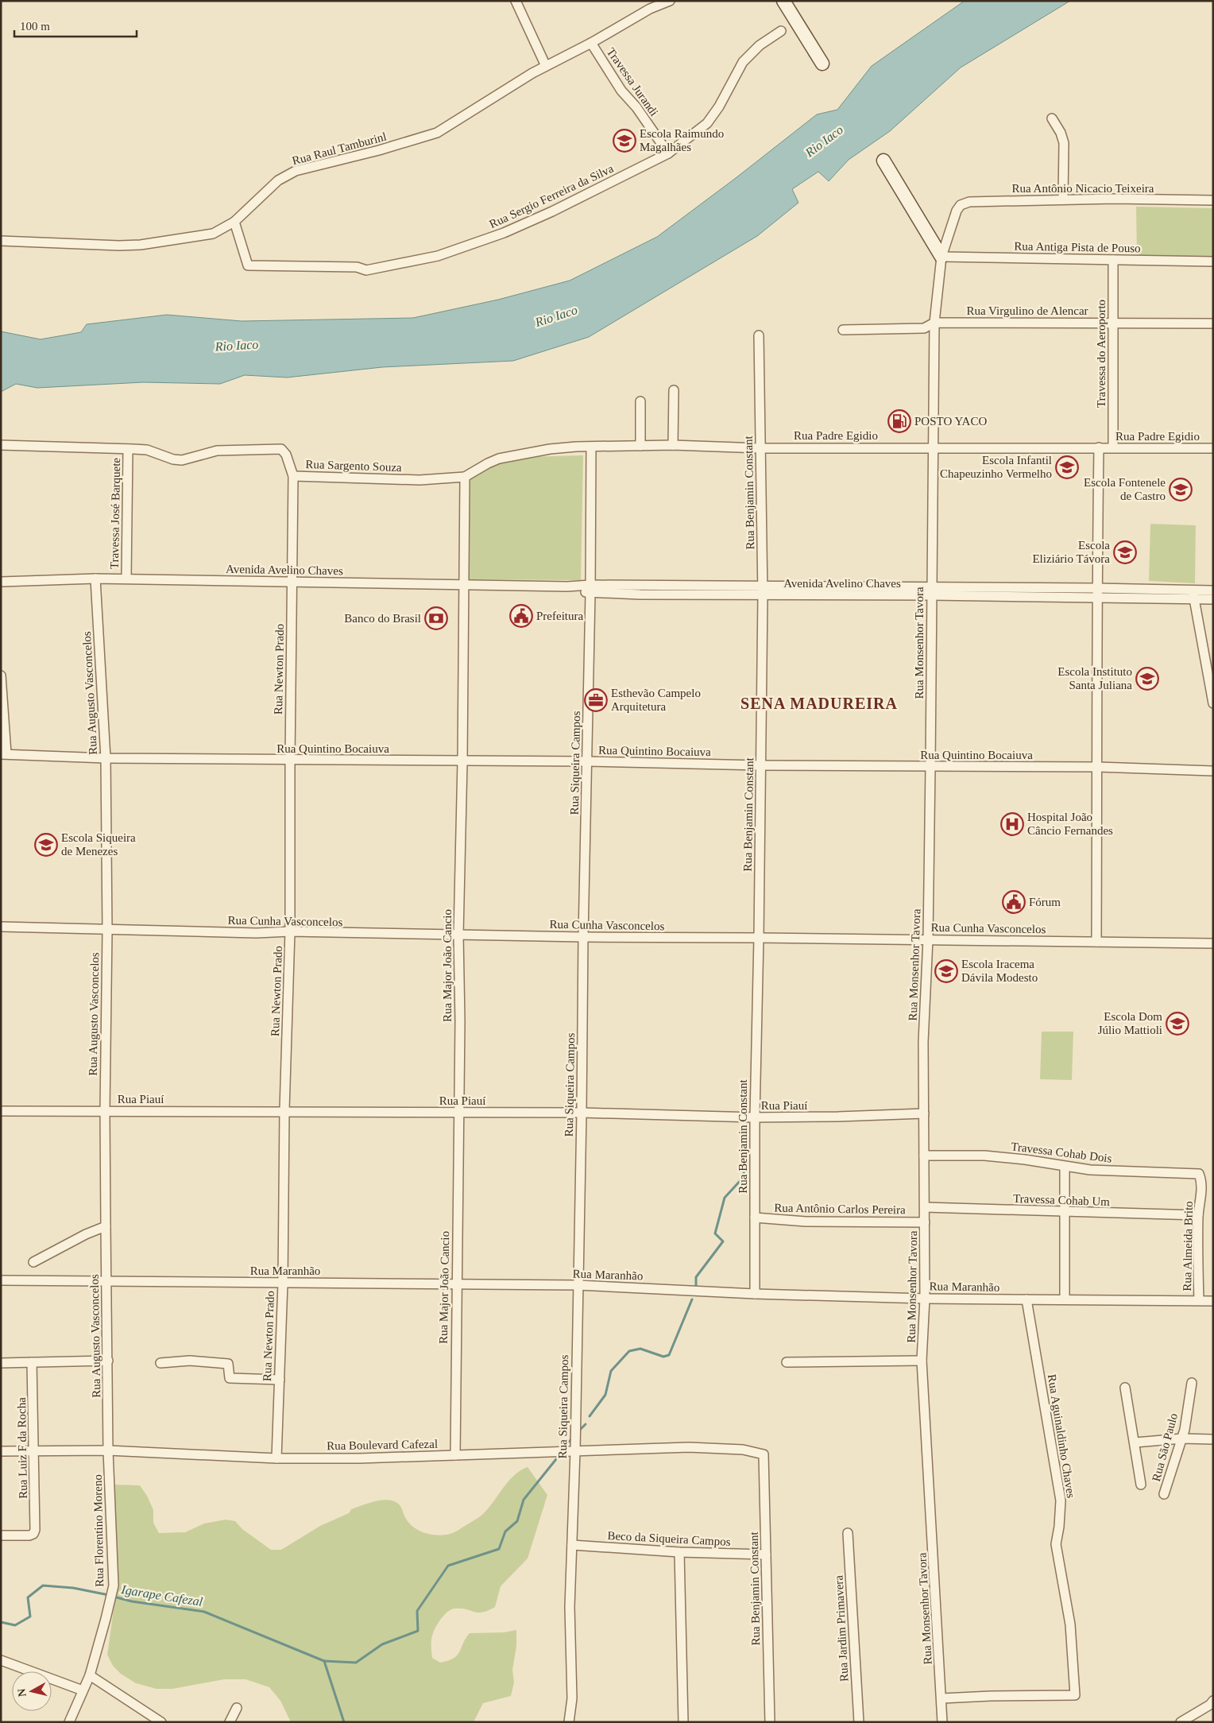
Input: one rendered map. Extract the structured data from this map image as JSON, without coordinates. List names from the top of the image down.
{
  "streets": {
    "street": [
      "Travessa Jurandi",
      "Rua Raul Tamburinl",
      "Rua Antônio Nicacio Teixeira",
      "Rua Sergio Ferreira da Silva",
      "Rua Antiga Pista de Pouso",
      "Rua Virgulino de Alencar",
      "Travessa do Aeroporto",
      "Rua Padre Egidio",
      "Rua Sargento Souza",
      "Rua Benjamin Constant",
      "Travessa José Barquete",
      "Avenida Avelino Chaves",
      "Rua Monsenhor Tavora",
      "Rua Newton Prado",
      "Rua Augusto Vasconcelos",
      "Rua Quintino Bocaiuva",
      "Rua Siqueira Campos",
      "Rua Cunha Vasconcelos",
      "Rua Major João Cancio",
      "Rua Piauí",
      "Travessa Cohab Dois",
      "Travessa Cohab Um",
      "Rua Antônio Carlos Pereira",
      "Rua Almeida Brito",
      "Rua Maranhão",
      "Rua Aguinaldinho Chaves",
      "Rua Boulevard Cafezal",
      "Rua São Paulo",
      "Rua Luiz F da Rocha",
      "Rua Florentino Moreno",
      "Beco da Siqueira Campos",
      "Rua Jardim Primavera"
    ]
  },
  "crossings": [
    ["Travessa Jurandi", "Rua Raul Tamburinl"],
    ["Travessa Jurandi", "Rua Sergio Ferreira da Silva"],
    ["Rua Raul Tamburinl", "Rua Sergio Ferreira da Silva"],
    ["Rua Antônio Nicacio Teixeira", "Rua Monsenhor Tavora"],
    ["Rua Antiga Pista de Pouso", "Travessa do Aeroporto"],
    ["Rua Antiga Pista de Pouso", "Rua Monsenhor Tavora"],
    ["Rua Virgulino de Alencar", "Travessa do Aeroporto"],
    ["Rua Virgulino de Alencar", "Rua Monsenhor Tavora"],
    ["Travessa do Aeroporto", "Rua Padre Egidio"],
    ["Rua Padre Egidio", "Rua Sargento Souza"],
    ["Rua Padre Egidio", "Rua Benjamin Constant"],
    ["Rua Padre Egidio", "Rua Monsenhor Tavora"],
    ["Rua Padre Egidio", "Rua Siqueira Campos"],
    ["Rua Padre Egidio", "Rua Major João Cancio"],
    ["Rua Sargento Souza", "Travessa José Barquete"],
    ["Rua Sargento Souza", "Rua Newton Prado"],
    ["Rua Sargento Souza", "Rua Major João Cancio"],
    ["Rua Benjamin Constant", "Avenida Avelino Chaves"],
    ["Rua Benjamin Constant", "Rua Quintino Bocaiuva"],
    ["Rua Benjamin Constant", "Rua Cunha Vasconcelos"],
    ["Rua Benjamin Constant", "Rua Piauí"],
    ["Rua Benjamin Constant", "Rua Antônio Carlos Pereira"],
    ["Rua Benjamin Constant", "Rua Maranhão"],
    ["Rua Benjamin Constant", "Rua Boulevard Cafezal"],
    ["Rua Benjamin Constant", "Beco da Siqueira Campos"],
    ["Travessa José Barquete", "Avenida Avelino Chaves"],
    ["Avenida Avelino Chaves", "Rua Monsenhor Tavora"],
    ["Avenida Avelino Chaves", "Rua Newton Prado"],
    ["Avenida Avelino Chaves", "Rua Augusto Vasconcelos"],
    ["Avenida Avelino Chaves", "Rua Siqueira Campos"],
    ["Avenida Avelino Chaves", "Rua Major João Cancio"],
    ["Rua Monsenhor Tavora", "Rua Quintino Bocaiuva"],
    ["Rua Monsenhor Tavora", "Rua Cunha Vasconcelos"],
    ["Rua Monsenhor Tavora", "Rua Piauí"],
    ["Rua Monsenhor Tavora", "Travessa Cohab Dois"],
    ["Rua Monsenhor Tavora", "Travessa Cohab Um"],
    ["Rua Monsenhor Tavora", "Rua Antônio Carlos Pereira"],
    ["Rua Monsenhor Tavora", "Rua Maranhão"],
    ["Rua Monsenhor Tavora", "Rua Aguinaldinho Chaves"],
    ["Rua Newton Prado", "Rua Quintino Bocaiuva"],
    ["Rua Newton Prado", "Rua Cunha Vasconcelos"],
    ["Rua Newton Prado", "Rua Piauí"],
    ["Rua Newton Prado", "Rua Maranhão"],
    ["Rua Newton Prado", "Rua Boulevard Cafezal"],
    ["Rua Augusto Vasconcelos", "Rua Quintino Bocaiuva"],
    ["Rua Augusto Vasconcelos", "Rua Cunha Vasconcelos"],
    ["Rua Augusto Vasconcelos", "Rua Piauí"],
    ["Rua Augusto Vasconcelos", "Rua Maranhão"],
    ["Rua Augusto Vasconcelos", "Rua Boulevard Cafezal"],
    ["Rua Augusto Vasconcelos", "Rua Florentino Moreno"],
    ["Rua Quintino Bocaiuva", "Rua Siqueira Campos"],
    ["Rua Quintino Bocaiuva", "Rua Major João Cancio"],
    ["Rua Siqueira Campos", "Rua Cunha Vasconcelos"],
    ["Rua Siqueira Campos", "Rua Piauí"],
    ["Rua Siqueira Campos", "Rua Maranhão"],
    ["Rua Siqueira Campos", "Rua Boulevard Cafezal"],
    ["Rua Siqueira Campos", "Beco da Siqueira Campos"],
    ["Rua Cunha Vasconcelos", "Rua Major João Cancio"],
    ["Rua Major João Cancio", "Rua Piauí"],
    ["Rua Major João Cancio", "Rua Maranhão"],
    ["Rua Major João Cancio", "Rua Boulevard Cafezal"],
    ["Travessa Cohab Dois", "Rua Almeida Brito"],
    ["Travessa Cohab Um", "Rua Almeida Brito"],
    ["Rua Almeida Brito", "Rua Maranhão"],
    ["Rua Maranhão", "Rua Aguinaldinho Chaves"],
    ["Rua Boulevard Cafezal", "Rua Luiz F da Rocha"],
    ["Rua Boulevard Cafezal", "Rua Florentino Moreno"]
  ],
  "districts": ["SENA MADUREIRA"],
  "water": ["Rio Iaco", "Igarape Cafezal"],
  "places": {
    "school or university": [
      "Escola Raimundo Magalhães",
      "Escola Infantil Chapeuzinho Vermelho",
      "Escola Fontenele de Castro",
      "Escola Eliziário Távora",
      "Escola Instituto Santa Juliana",
      "Escola Siqueira de Menezes",
      "Escola Iracema Dávila Modesto",
      "Escola Dom Júlio Mattioli"
    ],
    "fuel station": ["POSTO YACO"],
    "public building": ["Prefeitura", "Fórum"],
    "bank": ["Banco do Brasil"],
    "office": ["Esthevão Campelo Arquitetura"],
    "hospital": ["Hospital João Câncio Fernandes"]
  },
  "scale_bar": "100 m",
  "north": "left"
}
